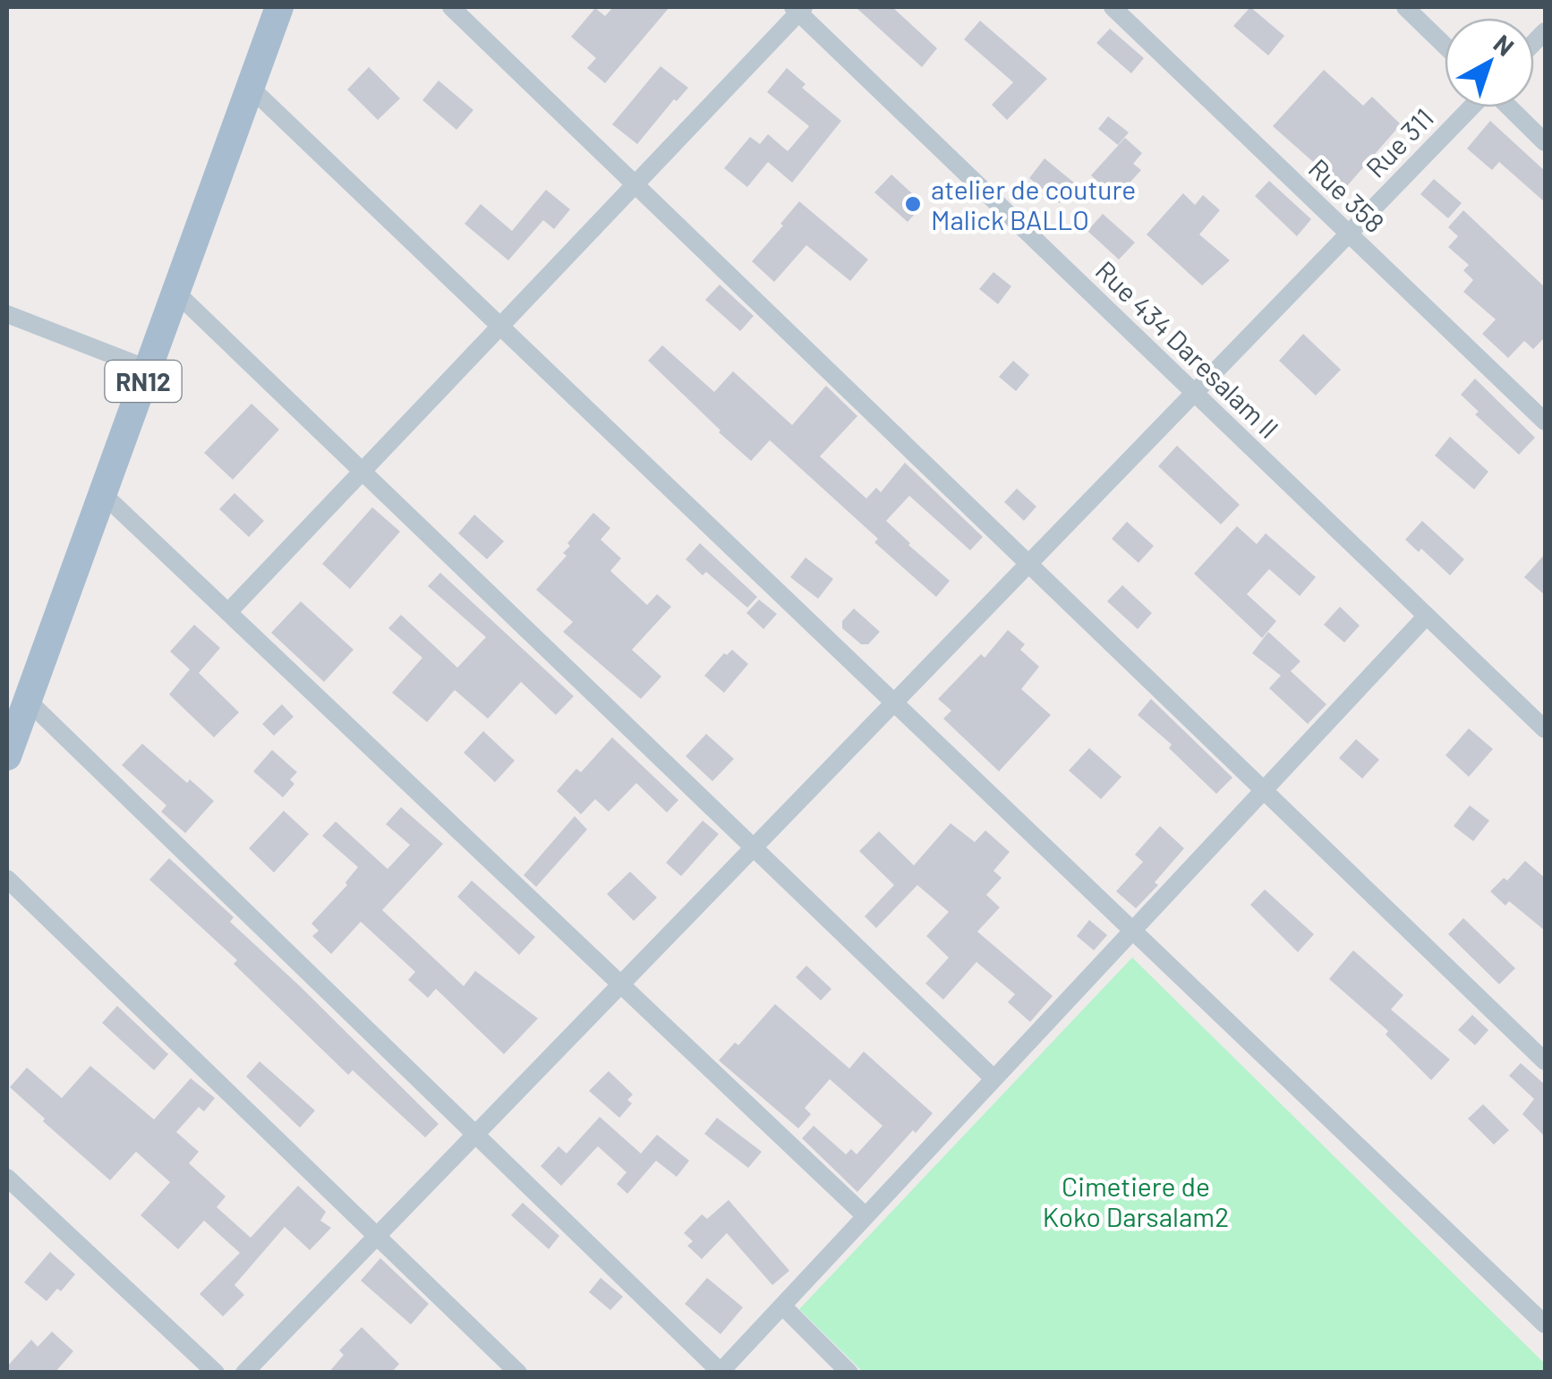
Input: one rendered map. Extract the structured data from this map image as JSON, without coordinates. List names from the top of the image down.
{
  "streets": {
    "main road": ["RN12"],
    "street": ["Rue 311", "Rue 358", "Rue 434 Daresalam II"]
  },
  "crossings": [
    ["Rue 311", "Rue 358"],
    ["Rue 311", "Rue 434 Daresalam II"]
  ],
  "parks": ["Cimetiere de Koko Darsalam2"],
  "places": ["atelier de couture Malick BALLO"],
  "north": "top right"
}
